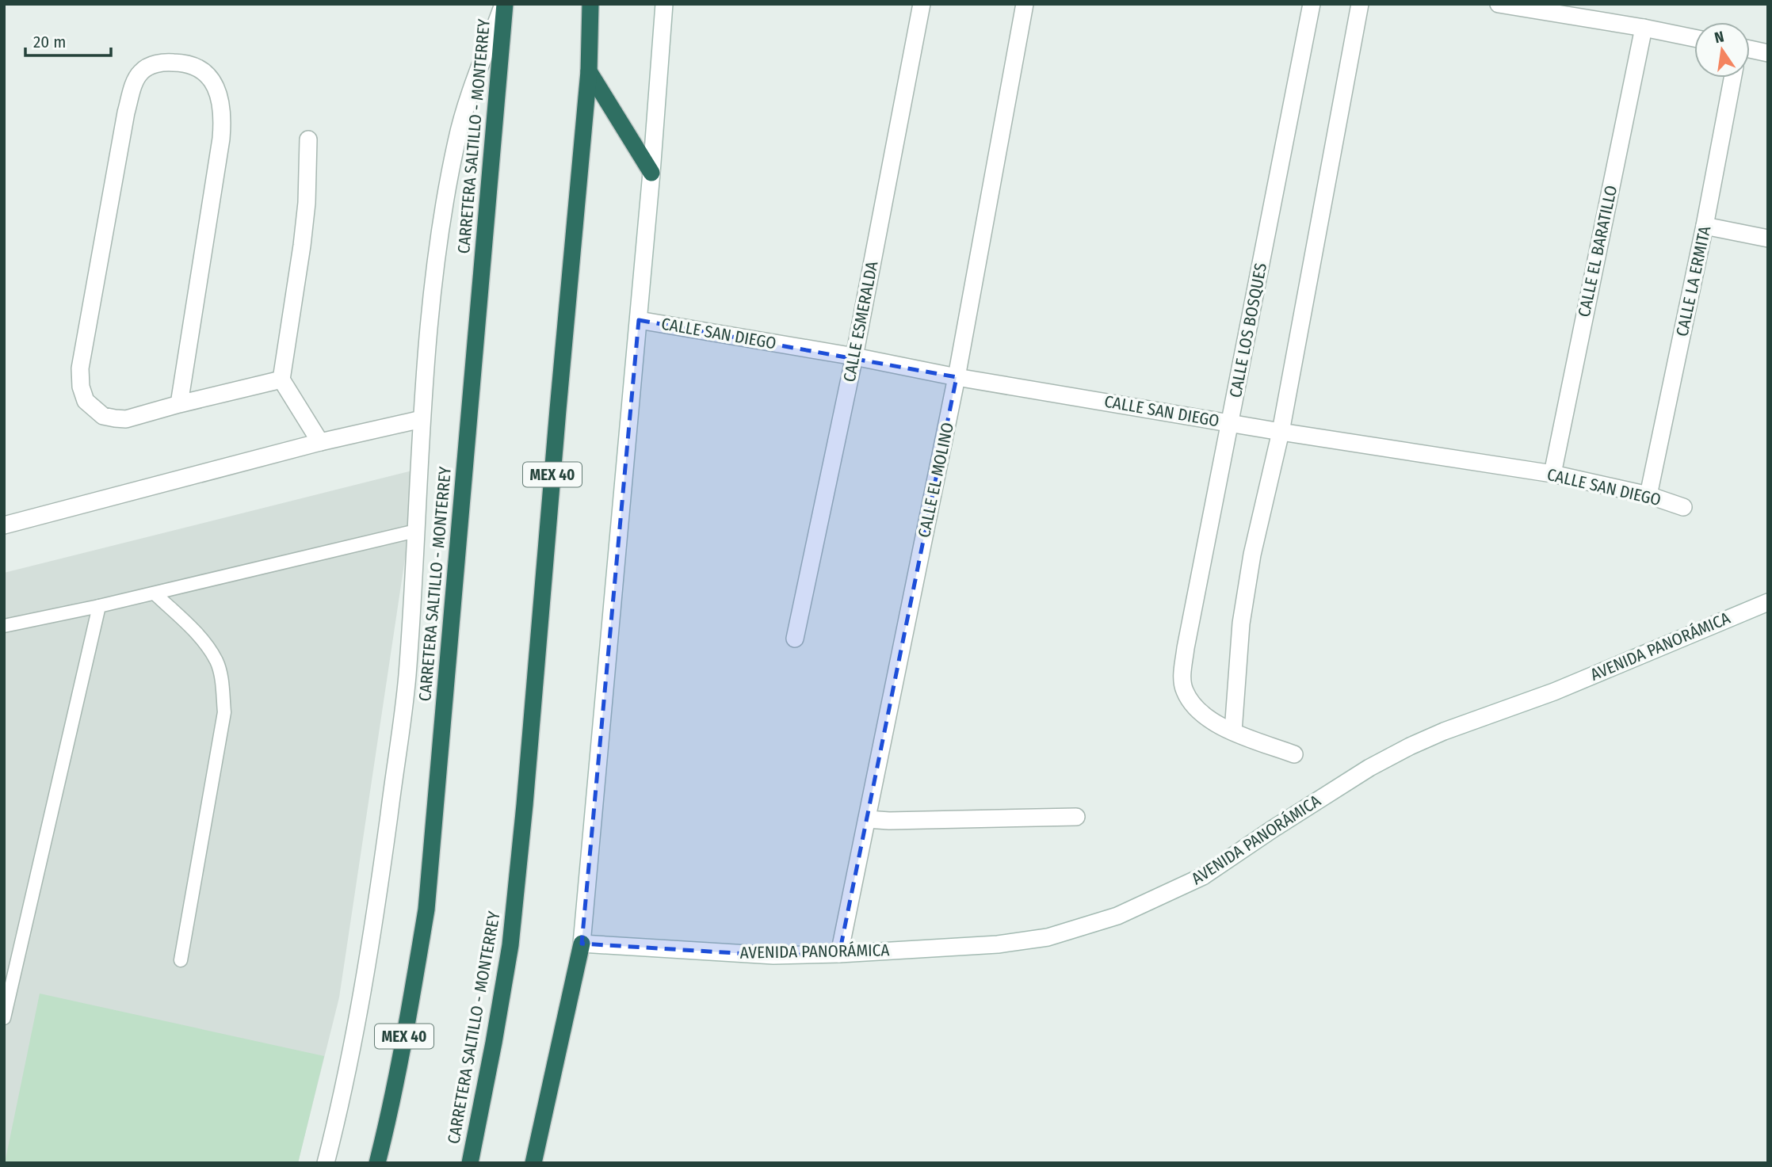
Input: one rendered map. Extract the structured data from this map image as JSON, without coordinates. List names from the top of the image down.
{
  "streets": {
    "highway": ["CARRETERA SALTILLO - MONTERREY", "MEX 40"],
    "street": [
      "CALLE EL BARATILLO",
      "CALLE LA ERMITA",
      "CALLE ESMERALDA",
      "CALLE LOS BOSQUES",
      "CALLE SAN DIEGO",
      "CALLE EL MOLINO",
      "AVENIDA PANORÁMICA"
    ]
  },
  "crossings": [
    ["CALLE EL BARATILLO", "CALLE SAN DIEGO"],
    ["CALLE LA ERMITA", "CALLE SAN DIEGO"],
    ["CALLE ESMERALDA", "CALLE SAN DIEGO"],
    ["CALLE LOS BOSQUES", "CALLE SAN DIEGO"],
    ["CALLE SAN DIEGO", "CALLE EL MOLINO"],
    ["CALLE EL MOLINO", "AVENIDA PANORÁMICA"]
  ],
  "scale_bar": "20 m",
  "north": "top"
}
